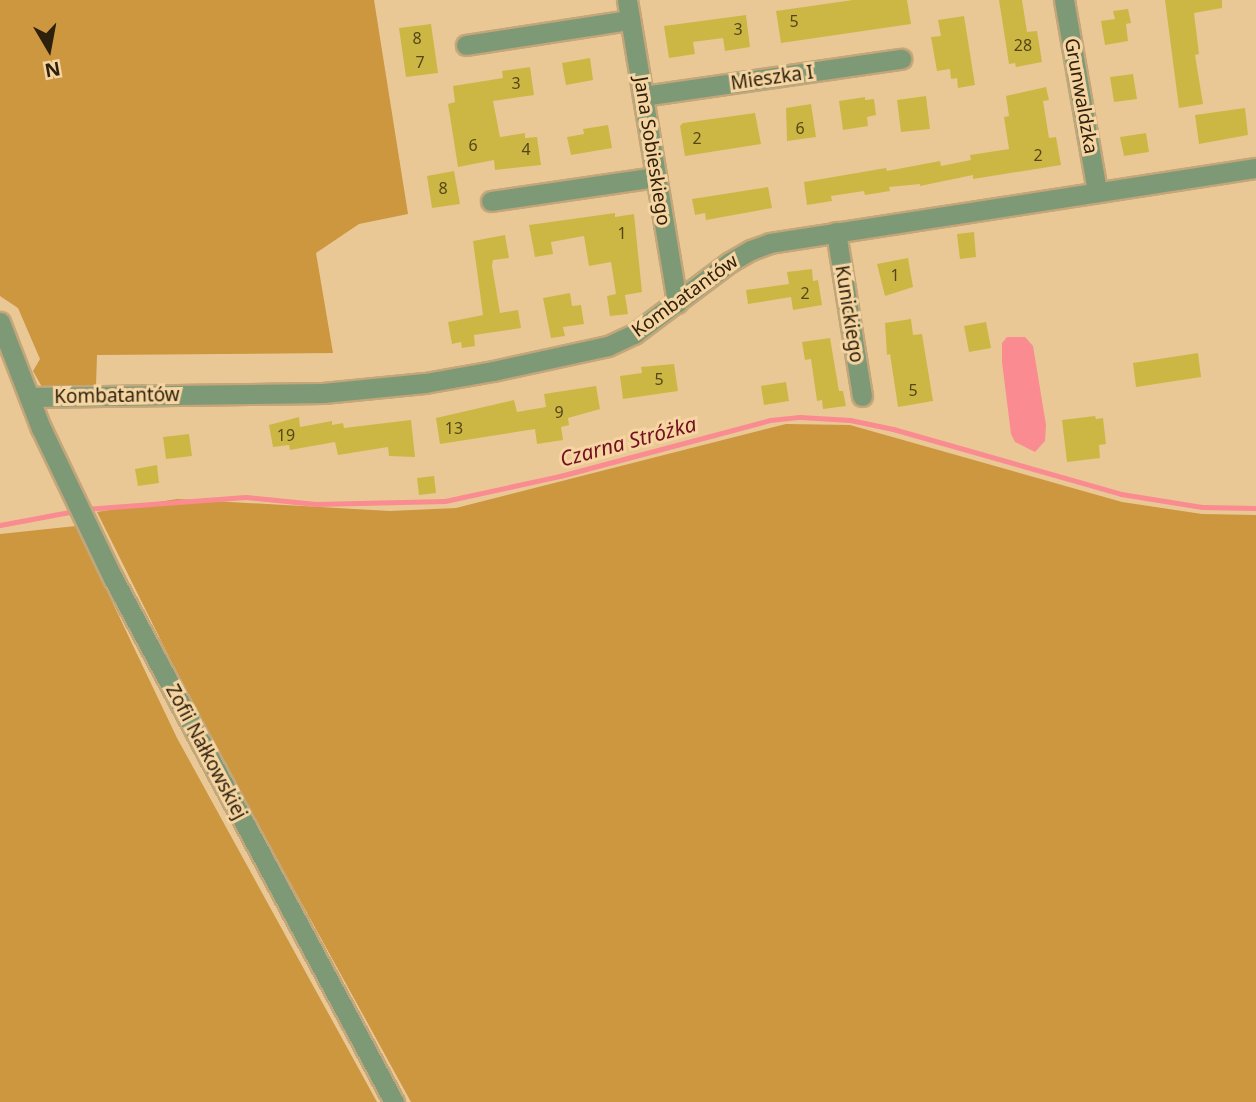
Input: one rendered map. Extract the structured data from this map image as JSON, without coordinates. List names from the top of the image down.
{
  "streets": {
    "street": [
      "Mieszka I",
      "Grunwaldzka",
      "Jana Sobieskiego",
      "Kombatantów",
      "Kunickiego",
      "Zofii Nałkowskiej"
    ]
  },
  "crossings": [
    ["Mieszka I", "Jana Sobieskiego"],
    ["Grunwaldzka", "Kombatantów"],
    ["Jana Sobieskiego", "Kombatantów"],
    ["Kombatantów", "Kunickiego"],
    ["Kombatantów", "Zofii Nałkowskiej"]
  ],
  "water": ["Czarna Stróżka"],
  "house_numbers": [
    "5",
    "3",
    "8",
    "28",
    "7",
    "3",
    "6",
    "2",
    "6",
    "4",
    "2",
    "8",
    "1",
    "1",
    "2",
    "5",
    "5",
    "9",
    "13",
    "19"
  ],
  "north": "bottom"
}
